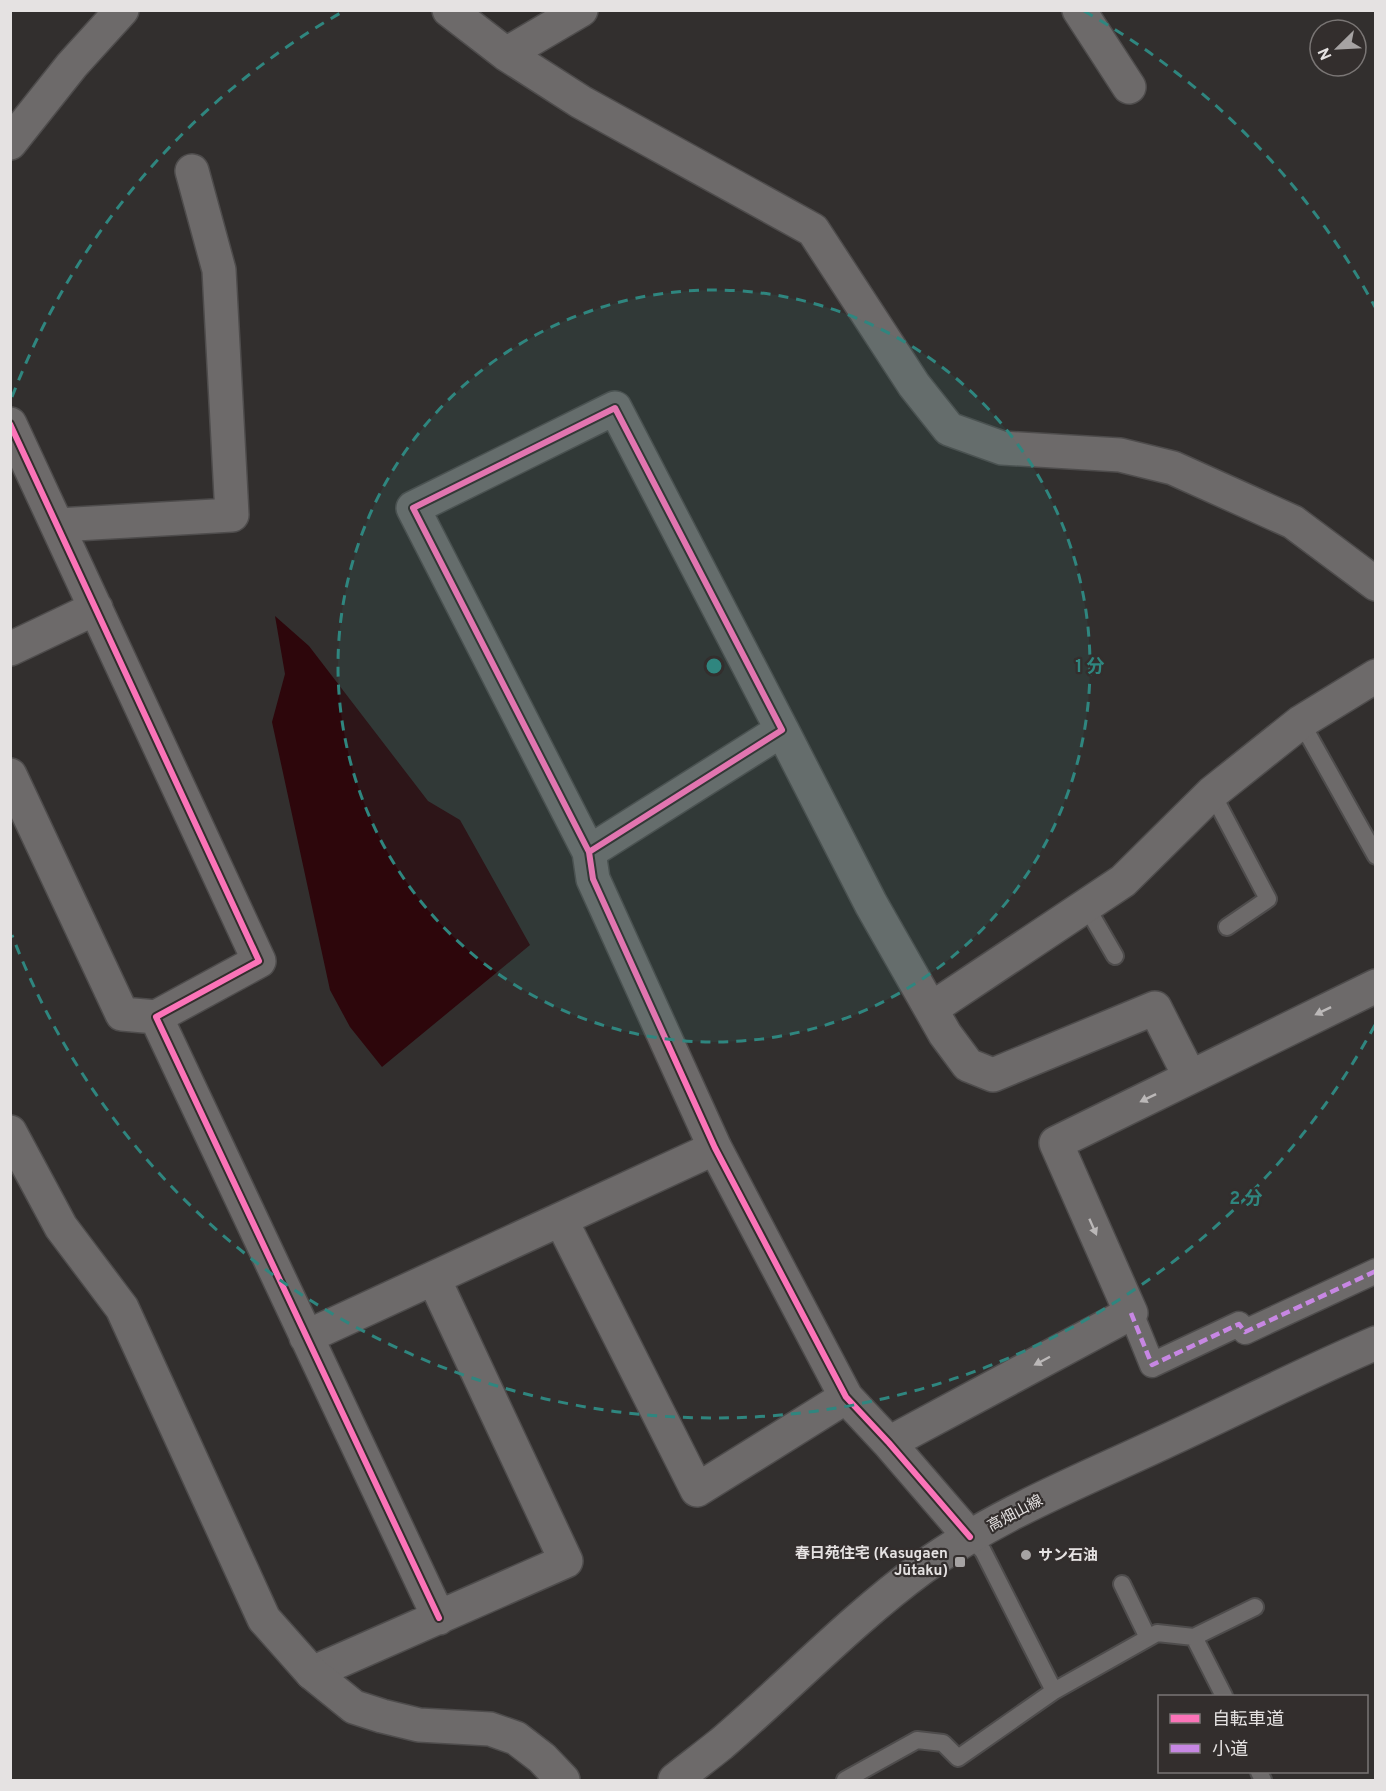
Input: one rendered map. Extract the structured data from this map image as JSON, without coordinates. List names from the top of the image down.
{
  "streets": {
    "street": ["高畑山線"]
  },
  "places": {
    "other": ["サン石油"],
    "transit": ["春日苑住宅 (Kasugaen Jūtaku)"]
  },
  "legend": ["自転車道", "小道"],
  "north": "bottom left",
  "rings": ["1 分", "2 分"]
}
